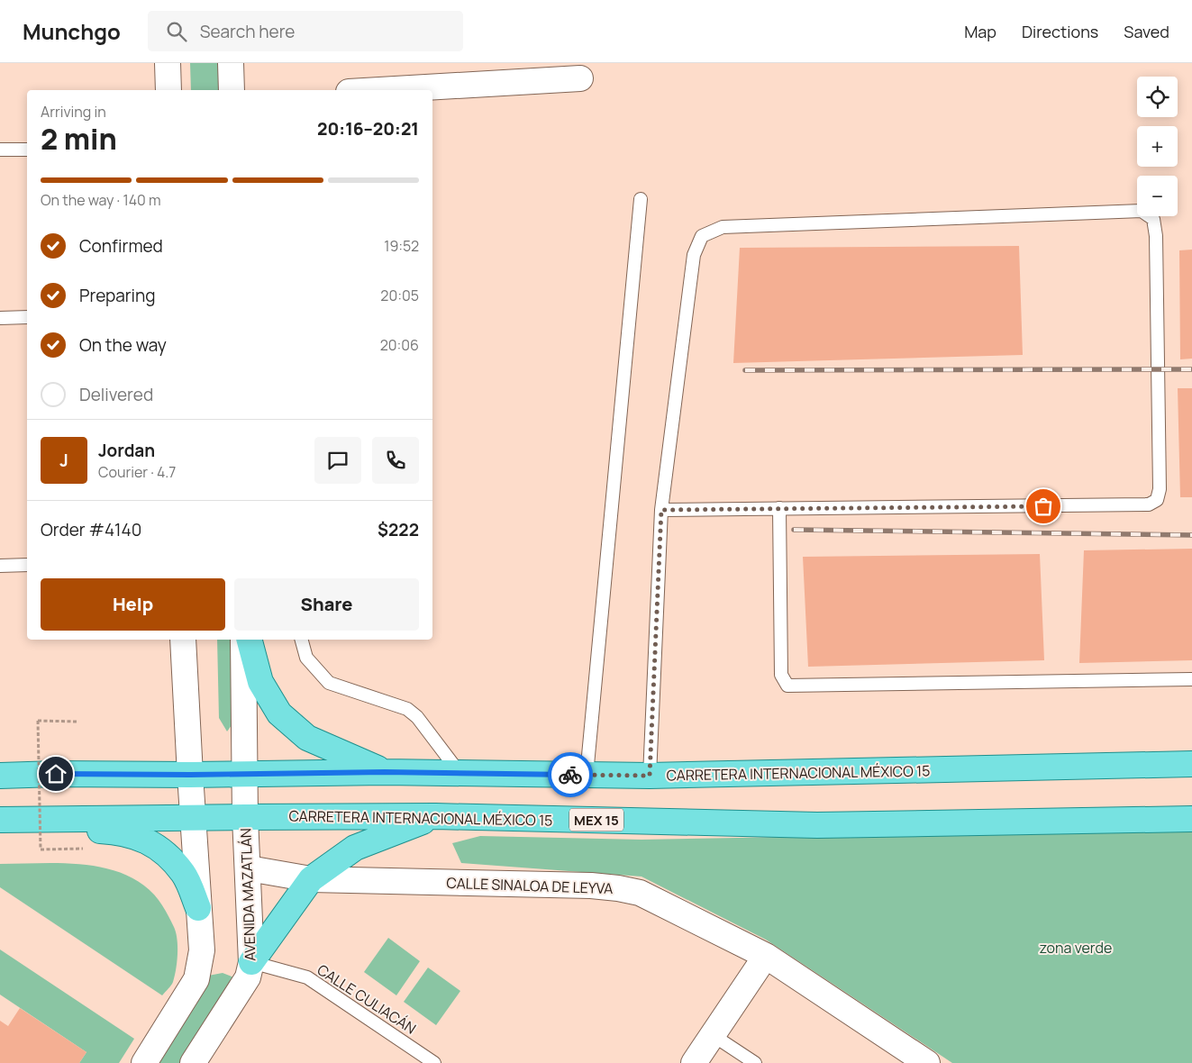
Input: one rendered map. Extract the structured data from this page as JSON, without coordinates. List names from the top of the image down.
{
  "streets": {
    "main road": ["CARRETERA INTERNACIONAL MÉXICO 15", "MEX 15"],
    "street": ["CALLE SINALOA DE LEYVA", "AVENIDA MAZATLÁN"],
    "lane": ["CALLE CULIACÁN"]
  },
  "crossings": [
    ["CARRETERA INTERNACIONAL MÉXICO 15", "AVENIDA MAZATLÁN"],
    ["CALLE SINALOA DE LEYVA", "AVENIDA MAZATLÁN"],
    ["AVENIDA MAZATLÁN", "CALLE CULIACÁN"]
  ],
  "parks": ["zona verde"],
  "page": {
    "header": "Munchgo",
    "search": "Search here",
    "nav": ["Map", "Directions", "Saved"],
    "map_buttons": ["+", "−"],
    "heading": ["2 min", "Arriving in", "20:16–20:21"],
    "panel": [
      "Jordan",
      "Courier · 4.7",
      "Order #4140",
      "$222"
    ],
    "bar": "On the way · 140 m",
    "list": [
      ["Confirmed", "19:52"],
      ["Preparing", "20:05"],
      ["On the way", "20:06"],
      "Delivered"
    ],
    "round": "J",
    "buttons": ["Help", "Share"]
  }
}
